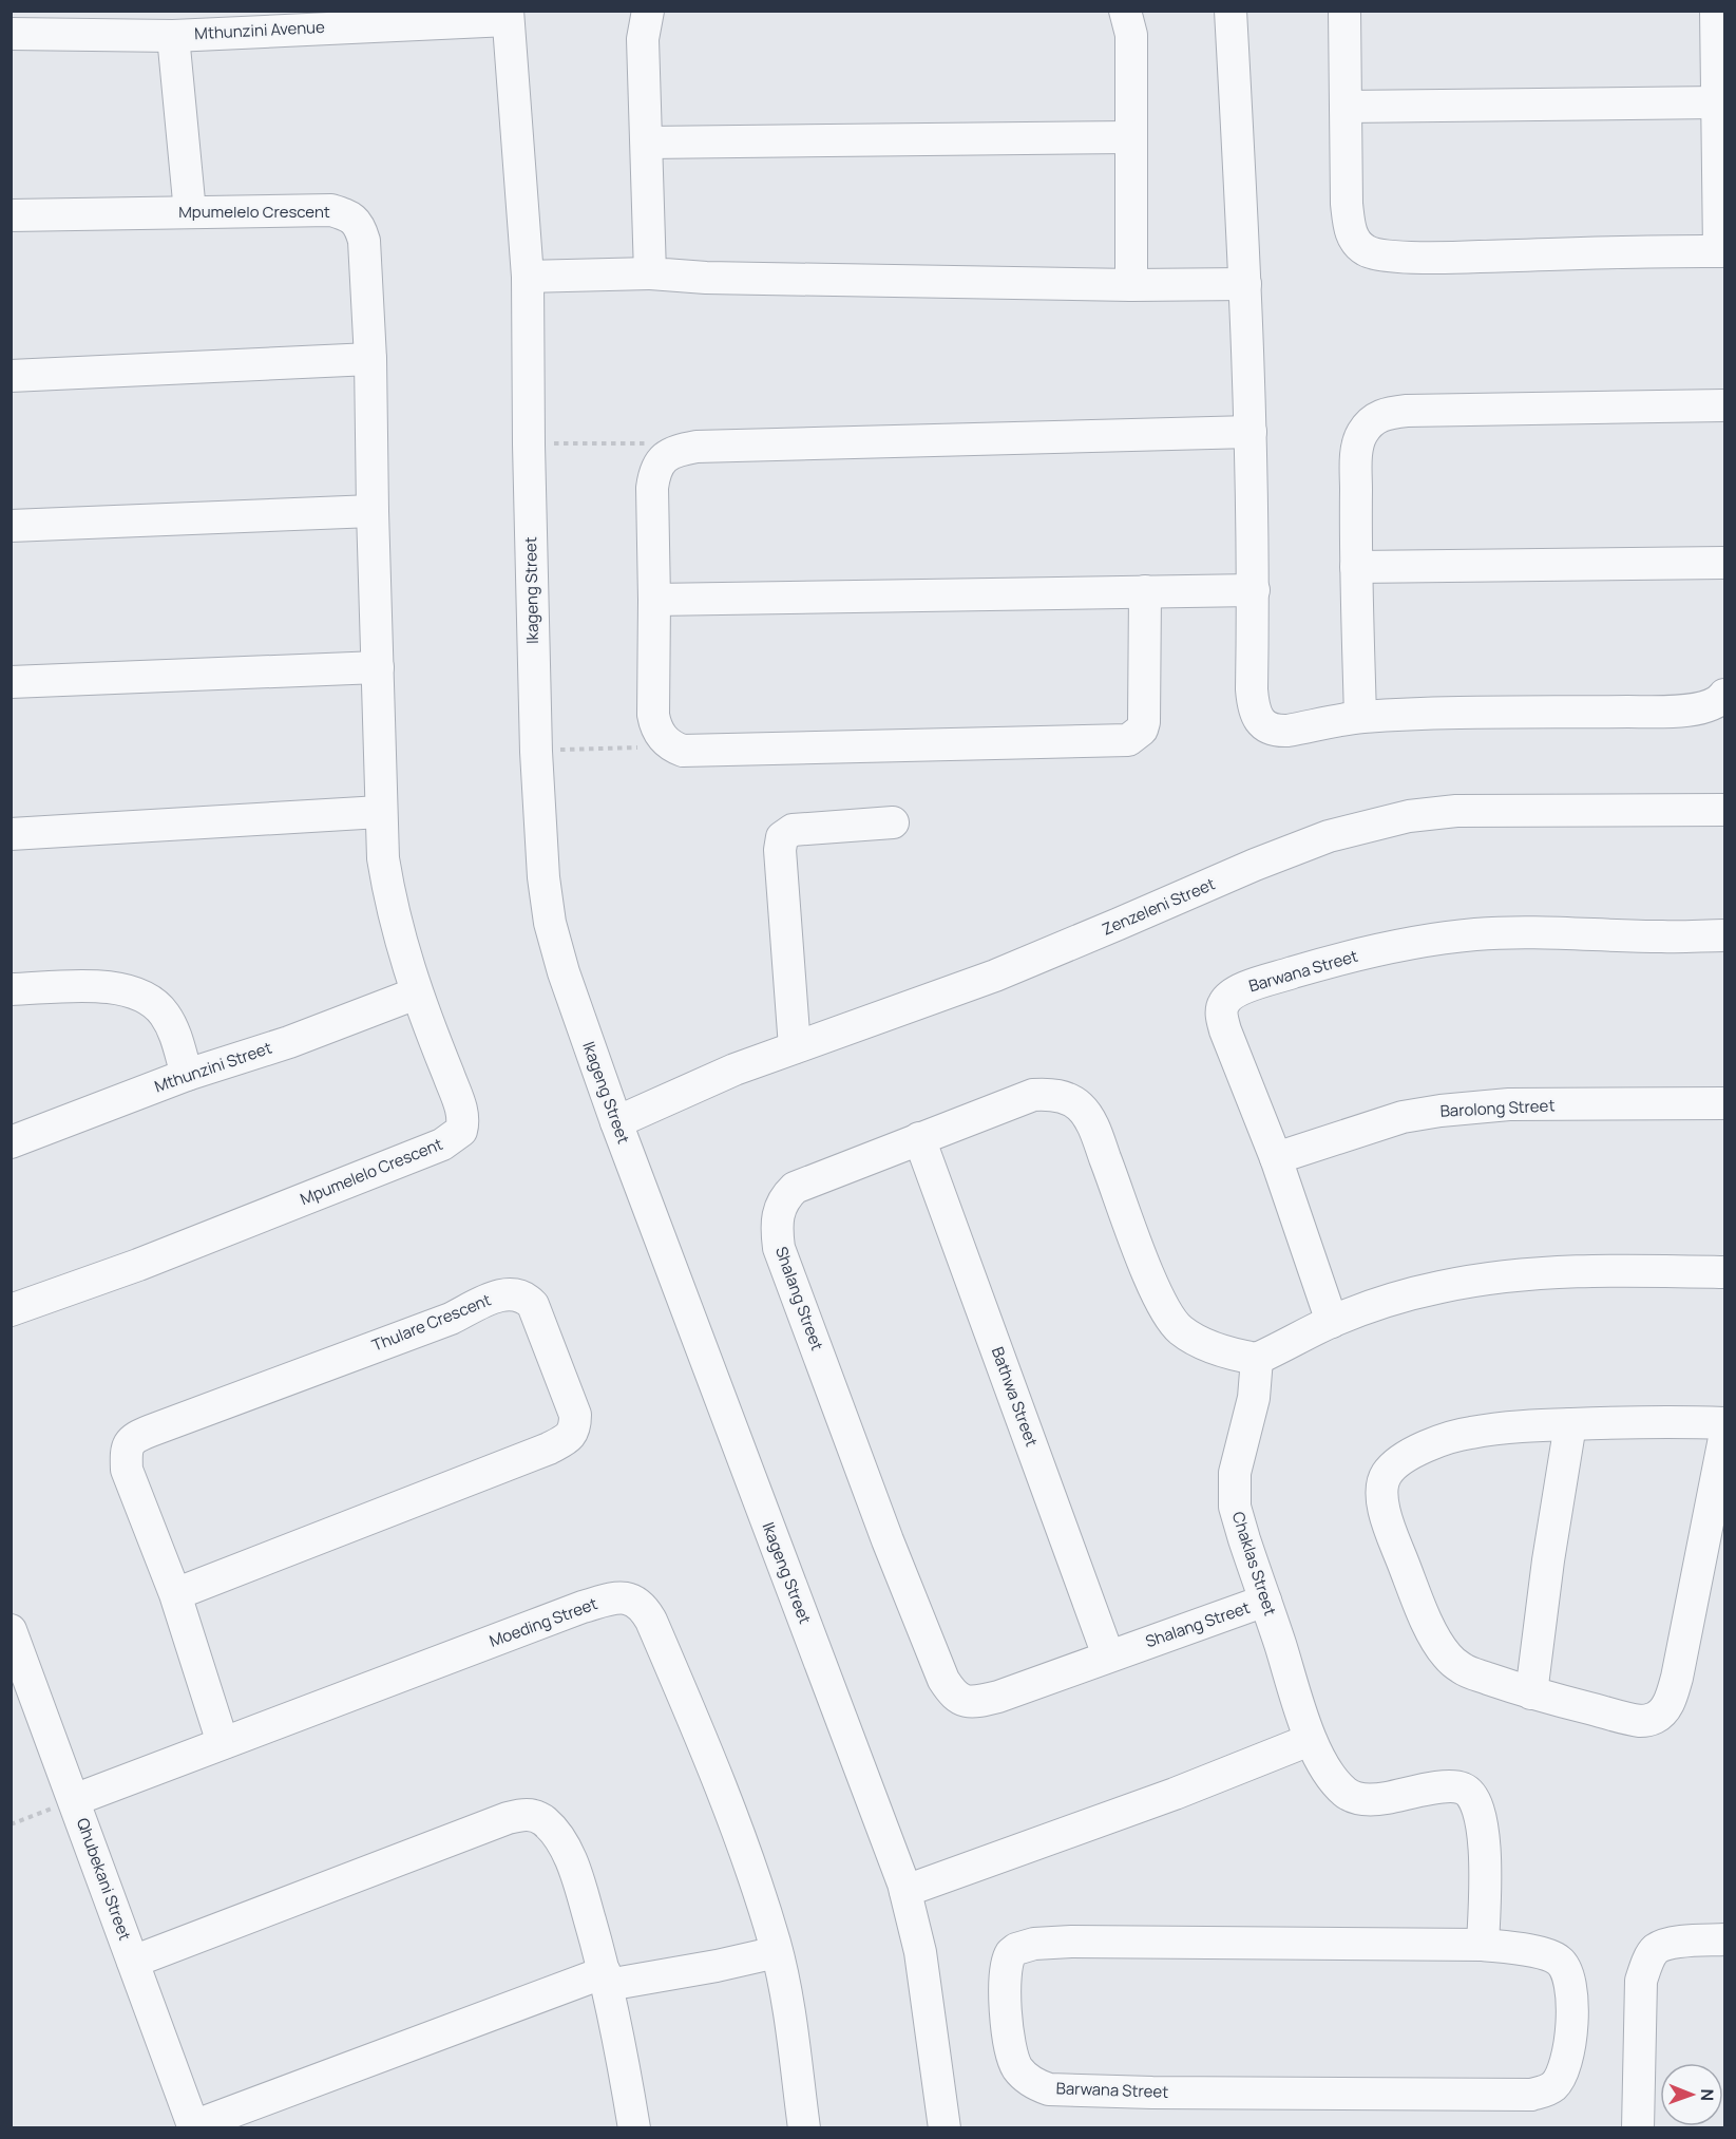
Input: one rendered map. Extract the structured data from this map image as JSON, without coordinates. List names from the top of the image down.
{
  "streets": {
    "street": [
      "Mthunzini Avenue",
      "Mpumelelo Crescent",
      "Ikageng Street",
      "Zenzeleni Street",
      "Barwana Street",
      "Mthunzini Street",
      "Barolong Street",
      "Shalang Street",
      "Thulare Crescent",
      "Bathwa Street",
      "Chaklas Street",
      "Moeding Street",
      "Qhubekani Street"
    ]
  },
  "crossings": [
    ["Mthunzini Avenue", "Ikageng Street"],
    ["Mpumelelo Crescent", "Mthunzini Street"],
    ["Ikageng Street", "Zenzeleni Street"],
    ["Barwana Street", "Barolong Street"],
    ["Shalang Street", "Bathwa Street"],
    ["Shalang Street", "Chaklas Street"],
    ["Thulare Crescent", "Moeding Street"],
    ["Moeding Street", "Qhubekani Street"]
  ],
  "north": "right"
}
